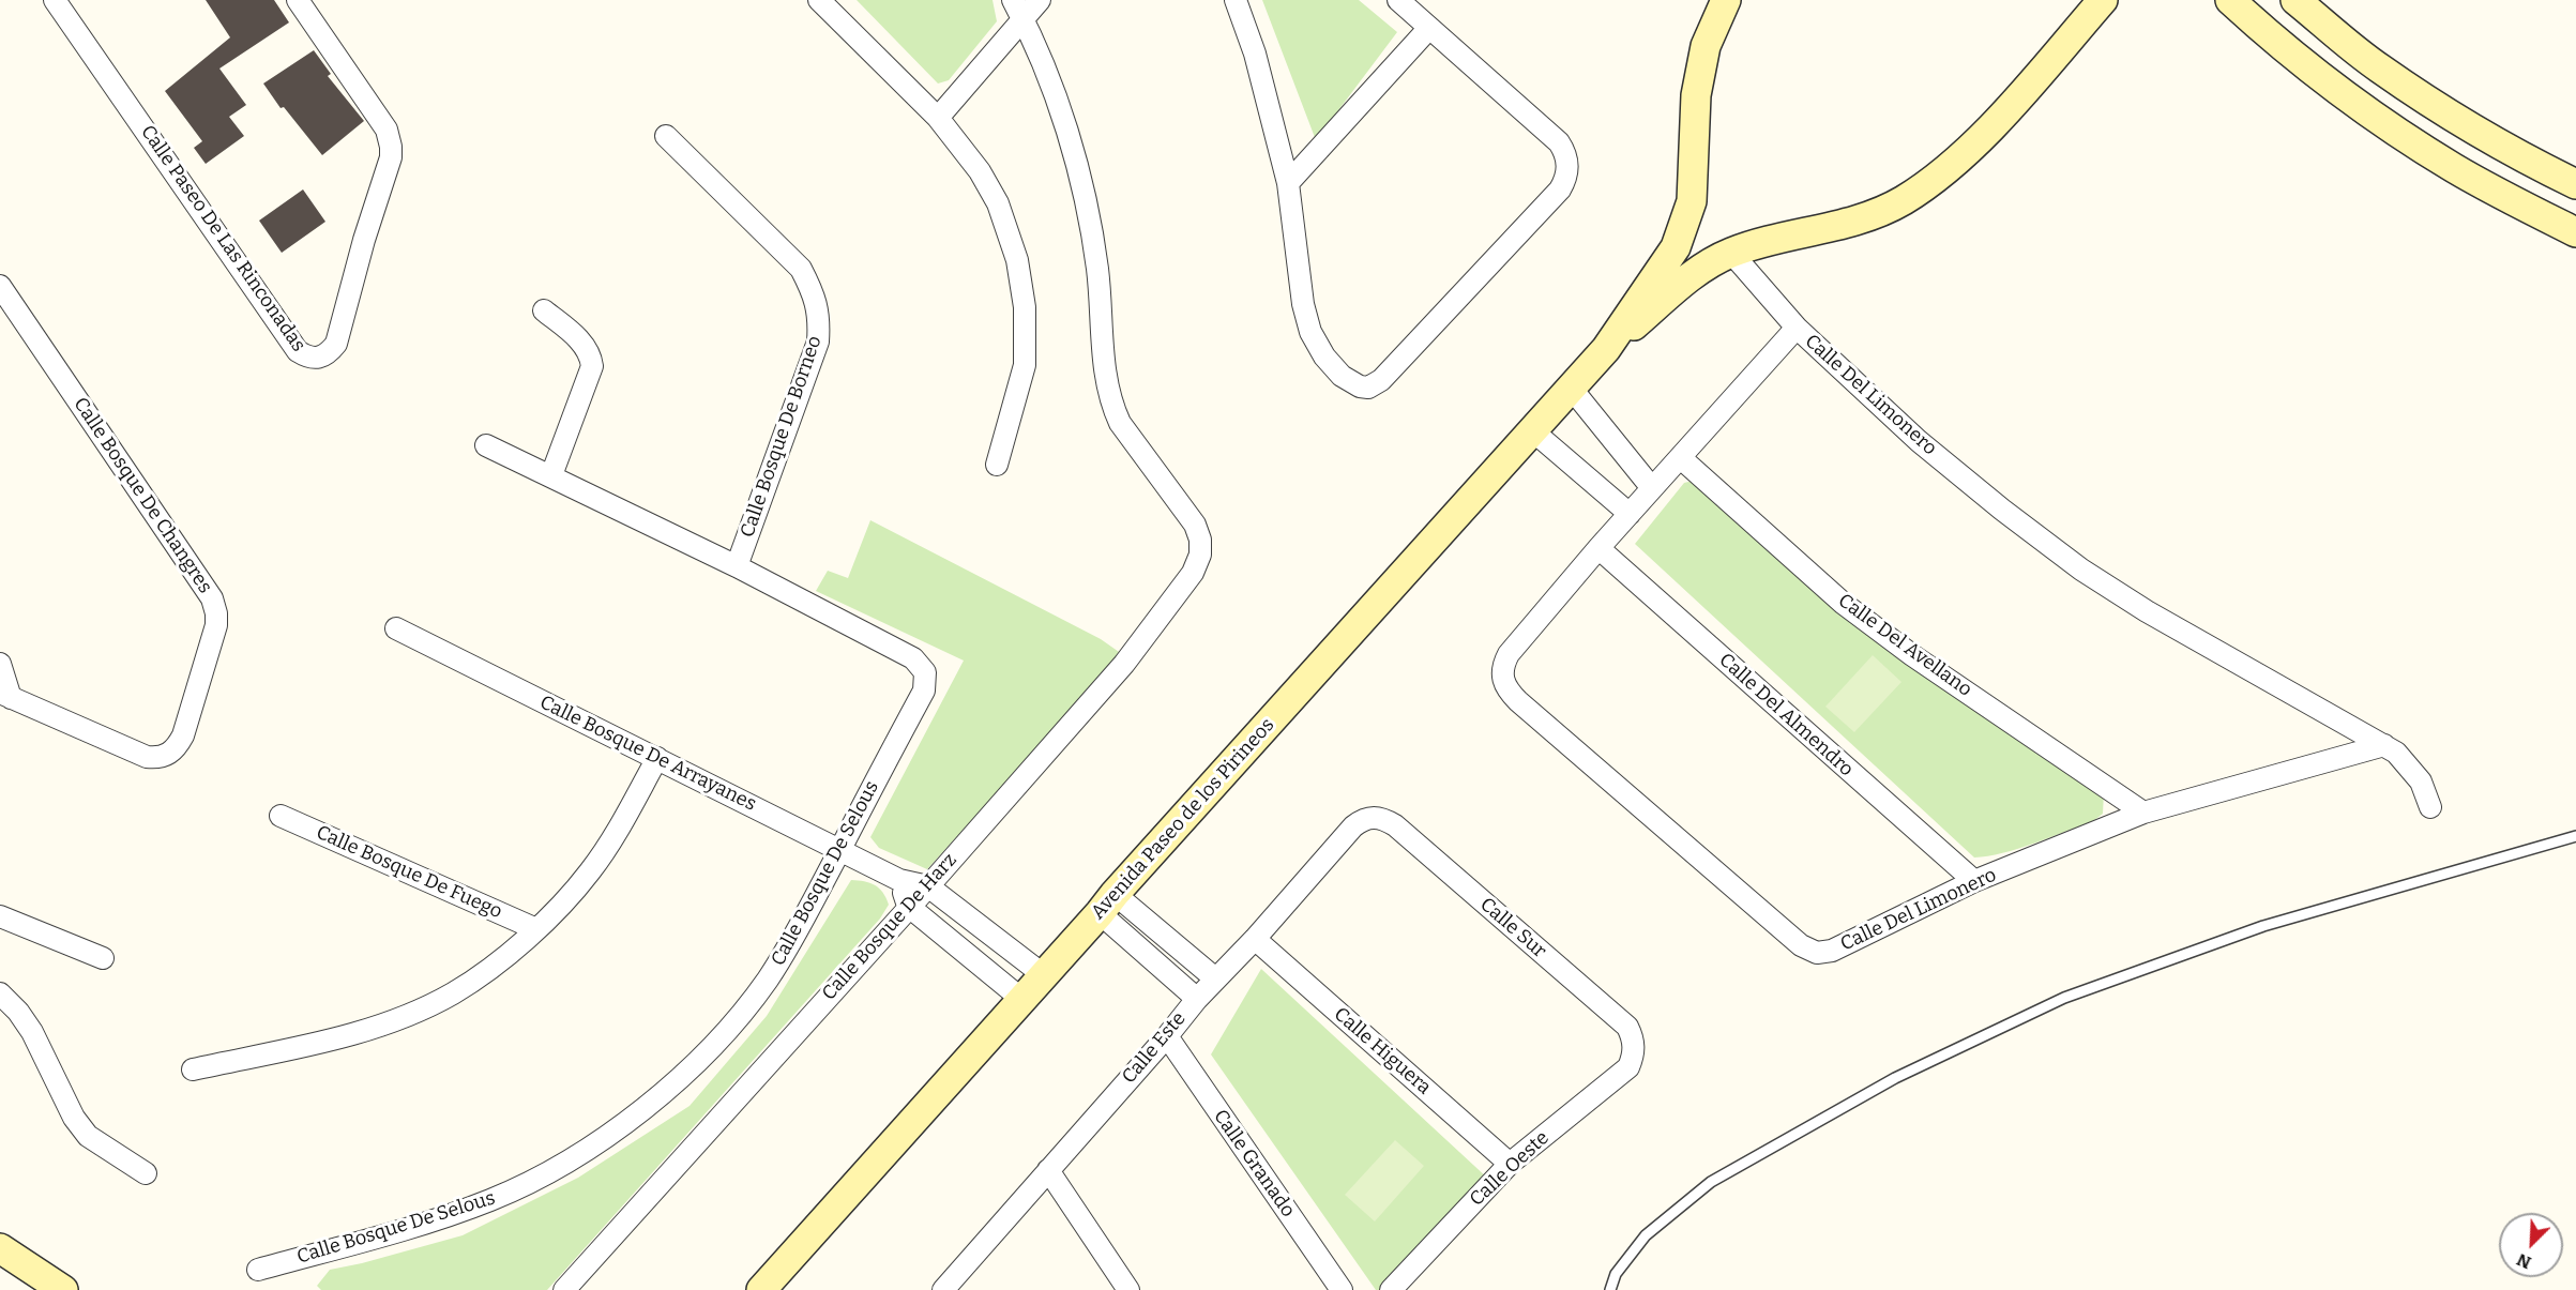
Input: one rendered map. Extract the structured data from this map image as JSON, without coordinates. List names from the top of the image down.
{
  "streets": {
    "street": [
      "Calle Paseo De Las Rinconadas",
      "Calle Del Limonero",
      "Calle Bosque De Borneo",
      "Calle Bosque De Changres",
      "Calle Del Avellano",
      "Calle Del Almendro",
      "Calle Bosque De Arrayanes",
      "Avenida Paseo de los Pirineos",
      "Calle Bosque De Fuego",
      "Calle Bosque De Selous",
      "Calle Bosque De Harz",
      "Calle Sur",
      "Calle Este",
      "Calle Higuera",
      "Calle Granado",
      "Calle Oeste"
    ]
  },
  "crossings": [
    ["Calle Del Limonero", "Calle Del Avellano"],
    ["Calle Del Limonero", "Calle Del Almendro"],
    ["Calle Bosque De Borneo", "Calle Bosque De Selous"],
    ["Calle Bosque De Arrayanes", "Avenida Paseo de los Pirineos"],
    ["Calle Bosque De Arrayanes", "Calle Bosque De Selous"],
    ["Calle Bosque De Arrayanes", "Calle Bosque De Harz"],
    ["Calle Sur", "Calle Este"],
    ["Calle Sur", "Calle Oeste"],
    ["Calle Este", "Calle Higuera"],
    ["Calle Este", "Calle Granado"],
    ["Calle Higuera", "Calle Oeste"]
  ],
  "north": "bottom left"
}
